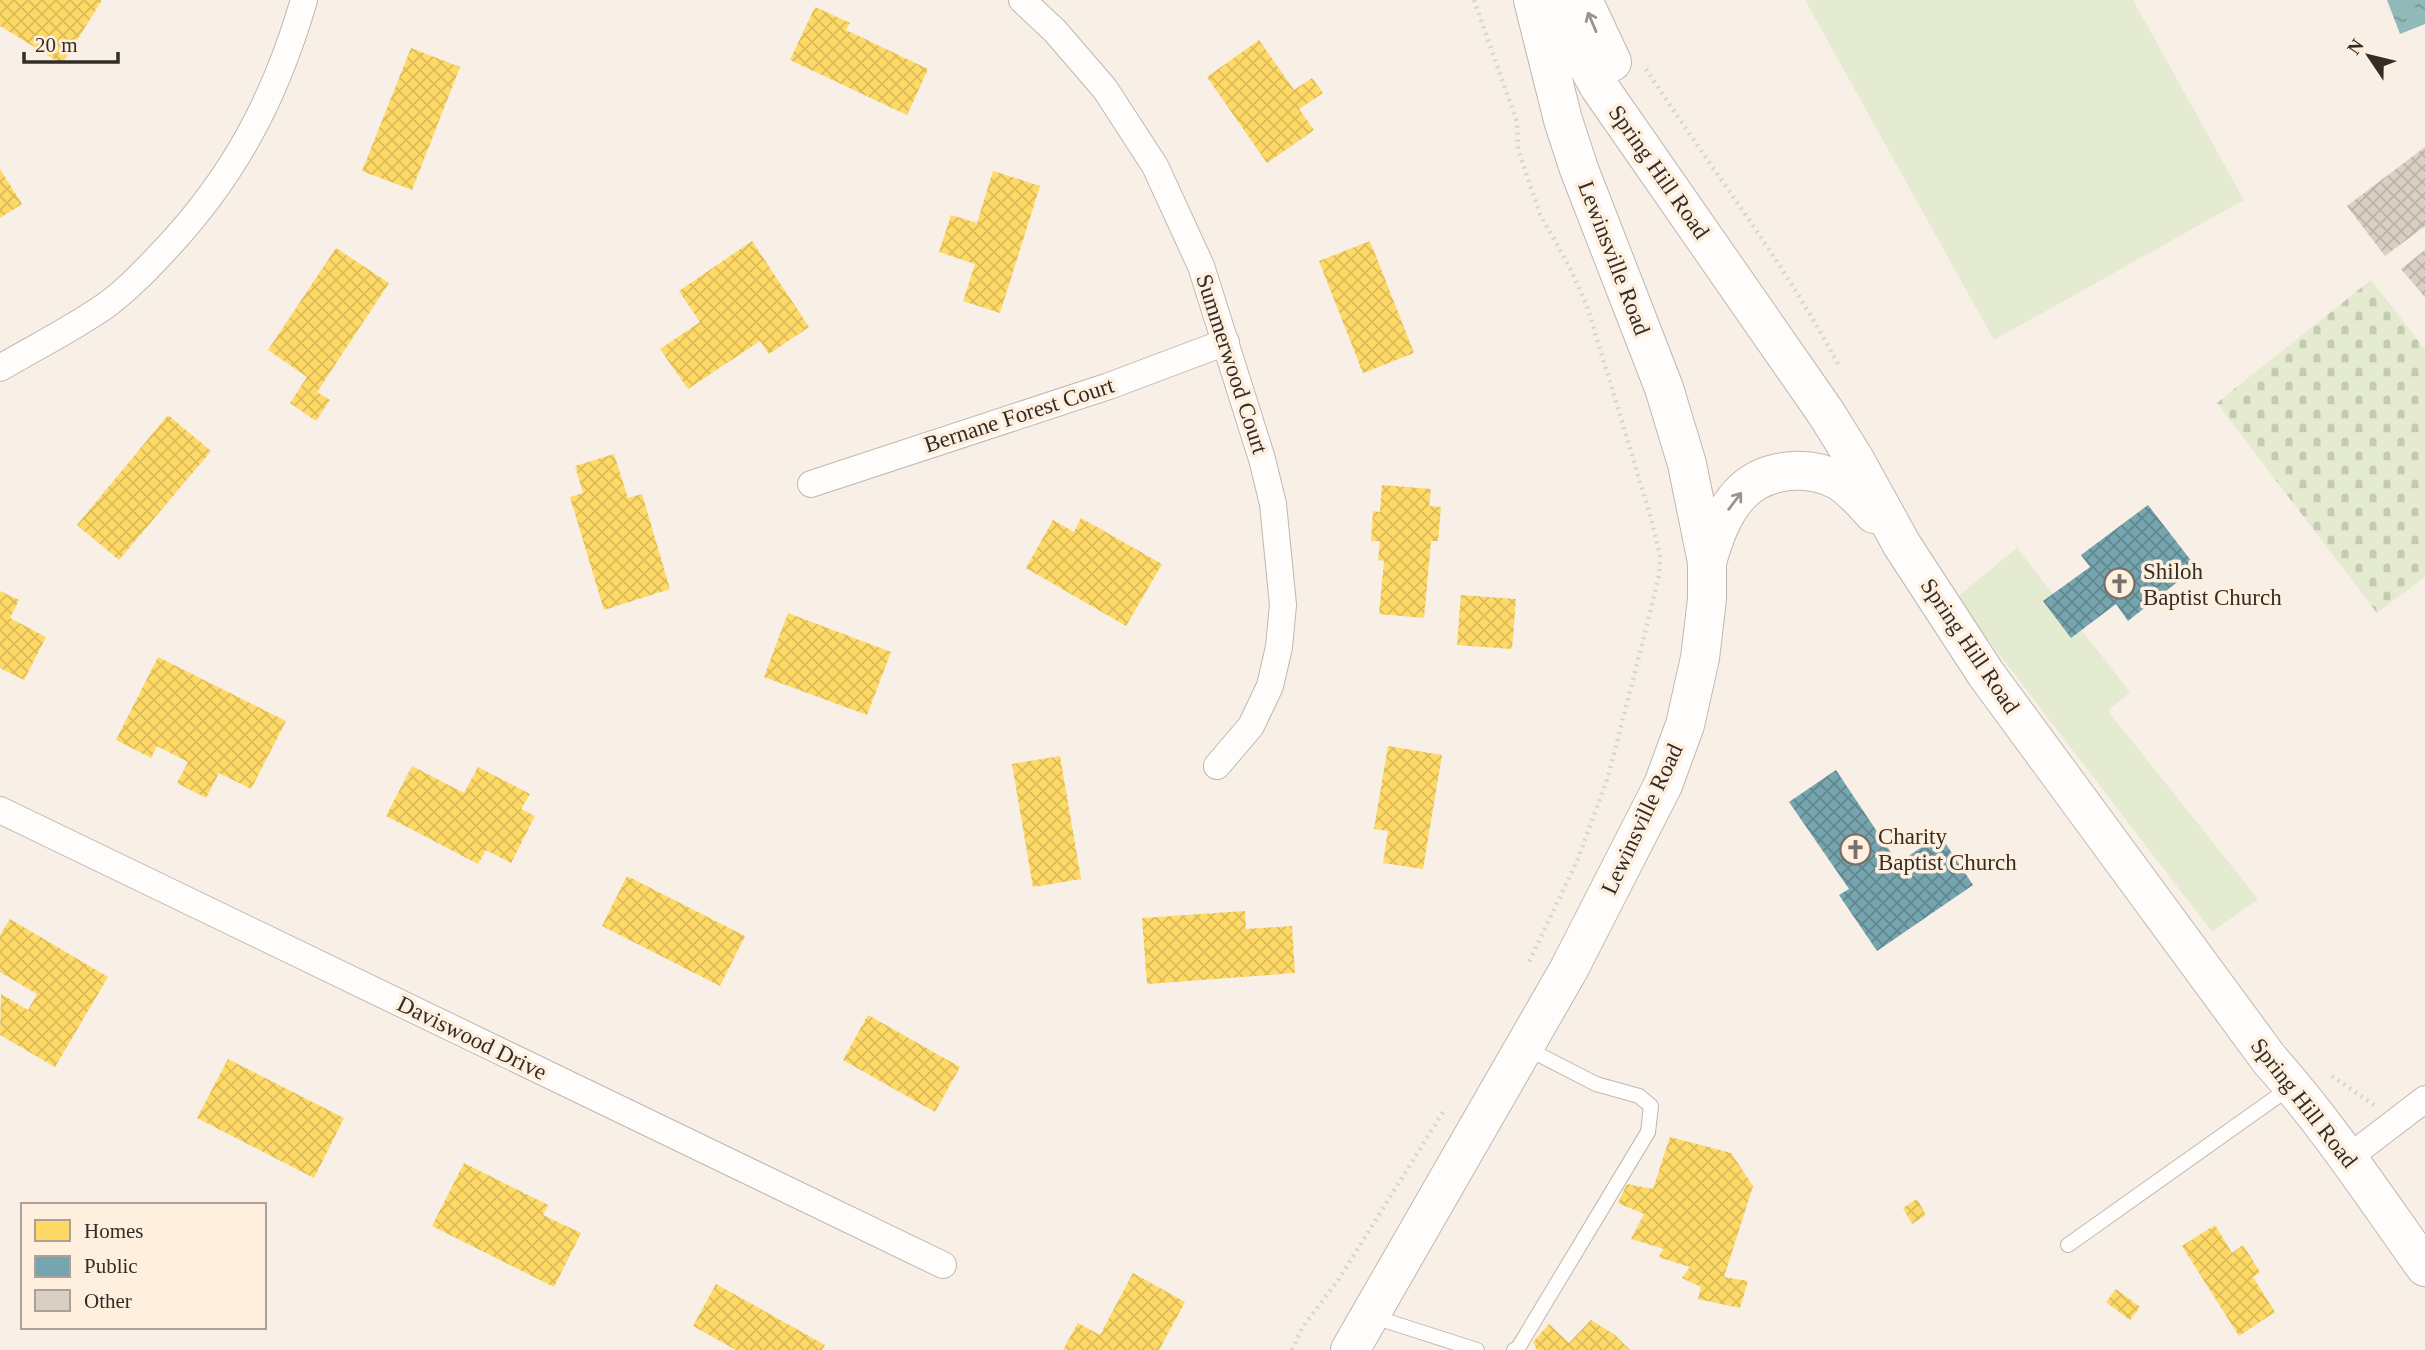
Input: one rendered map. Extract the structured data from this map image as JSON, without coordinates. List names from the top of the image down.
{
  "streets": {
    "main road": ["Spring Hill Road", "Lewinsville Road"],
    "street": ["Summerwood Court", "Bernane Forest Court", "Daviswood Drive"]
  },
  "crossings": [
    ["Summerwood Court", "Bernane Forest Court"]
  ],
  "places": {
    "church": ["Shiloh Baptist Church", "Charity Baptist Church"]
  },
  "legend": ["Homes", "Public", "Other"],
  "scale_bar": "20 m",
  "north": "top left"
}
